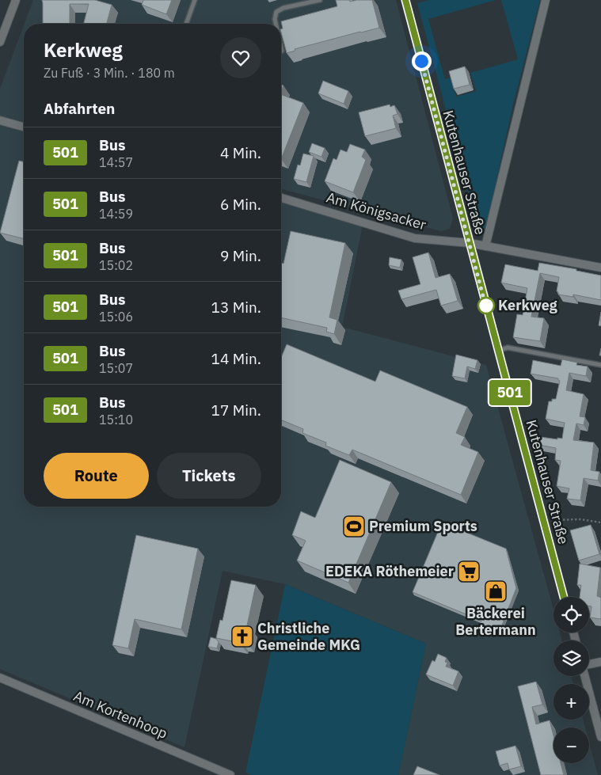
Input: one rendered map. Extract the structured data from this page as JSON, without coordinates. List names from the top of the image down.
{
  "streets": {
    "street": ["Kutenhauser Straße", "Am Königsacker", "Am Kortenhoop"]
  },
  "crossings": [
    ["Kutenhauser Straße", "Am Königsacker"]
  ],
  "places": {
    "other": ["Kerkweg"],
    "sports": ["Premium Sports"],
    "supermarket": ["EDEKA Röthemeier"],
    "shop": ["Bäckerei Bertermann"],
    "church": ["Christliche Gemeinde MKG"]
  },
  "lines": ["bus line 501"],
  "page": {
    "on_map": "501",
    "heading": [
      ["Kerkweg", "Zu Fuß · 3 Min. · 180 m"],
      "Abfahrten"
    ],
    "list": [
      {
        "mark": "501",
        "name": "Bus",
        "note": "14:57",
        "value": "4 Min."
      },
      {
        "mark": "501",
        "name": "Bus",
        "note": "14:59",
        "value": "6 Min."
      },
      {
        "mark": "501",
        "name": "Bus",
        "note": "15:02",
        "value": "9 Min."
      },
      {
        "mark": "501",
        "name": "Bus",
        "note": "15:06",
        "value": "13 Min."
      },
      {
        "mark": "501",
        "name": "Bus",
        "note": "15:07",
        "value": "14 Min."
      },
      {
        "mark": "501",
        "name": "Bus",
        "note": "15:10",
        "value": "17 Min."
      }
    ],
    "buttons": ["Route", "Tickets"],
    "map_buttons": ["+", "−"]
  }
}
